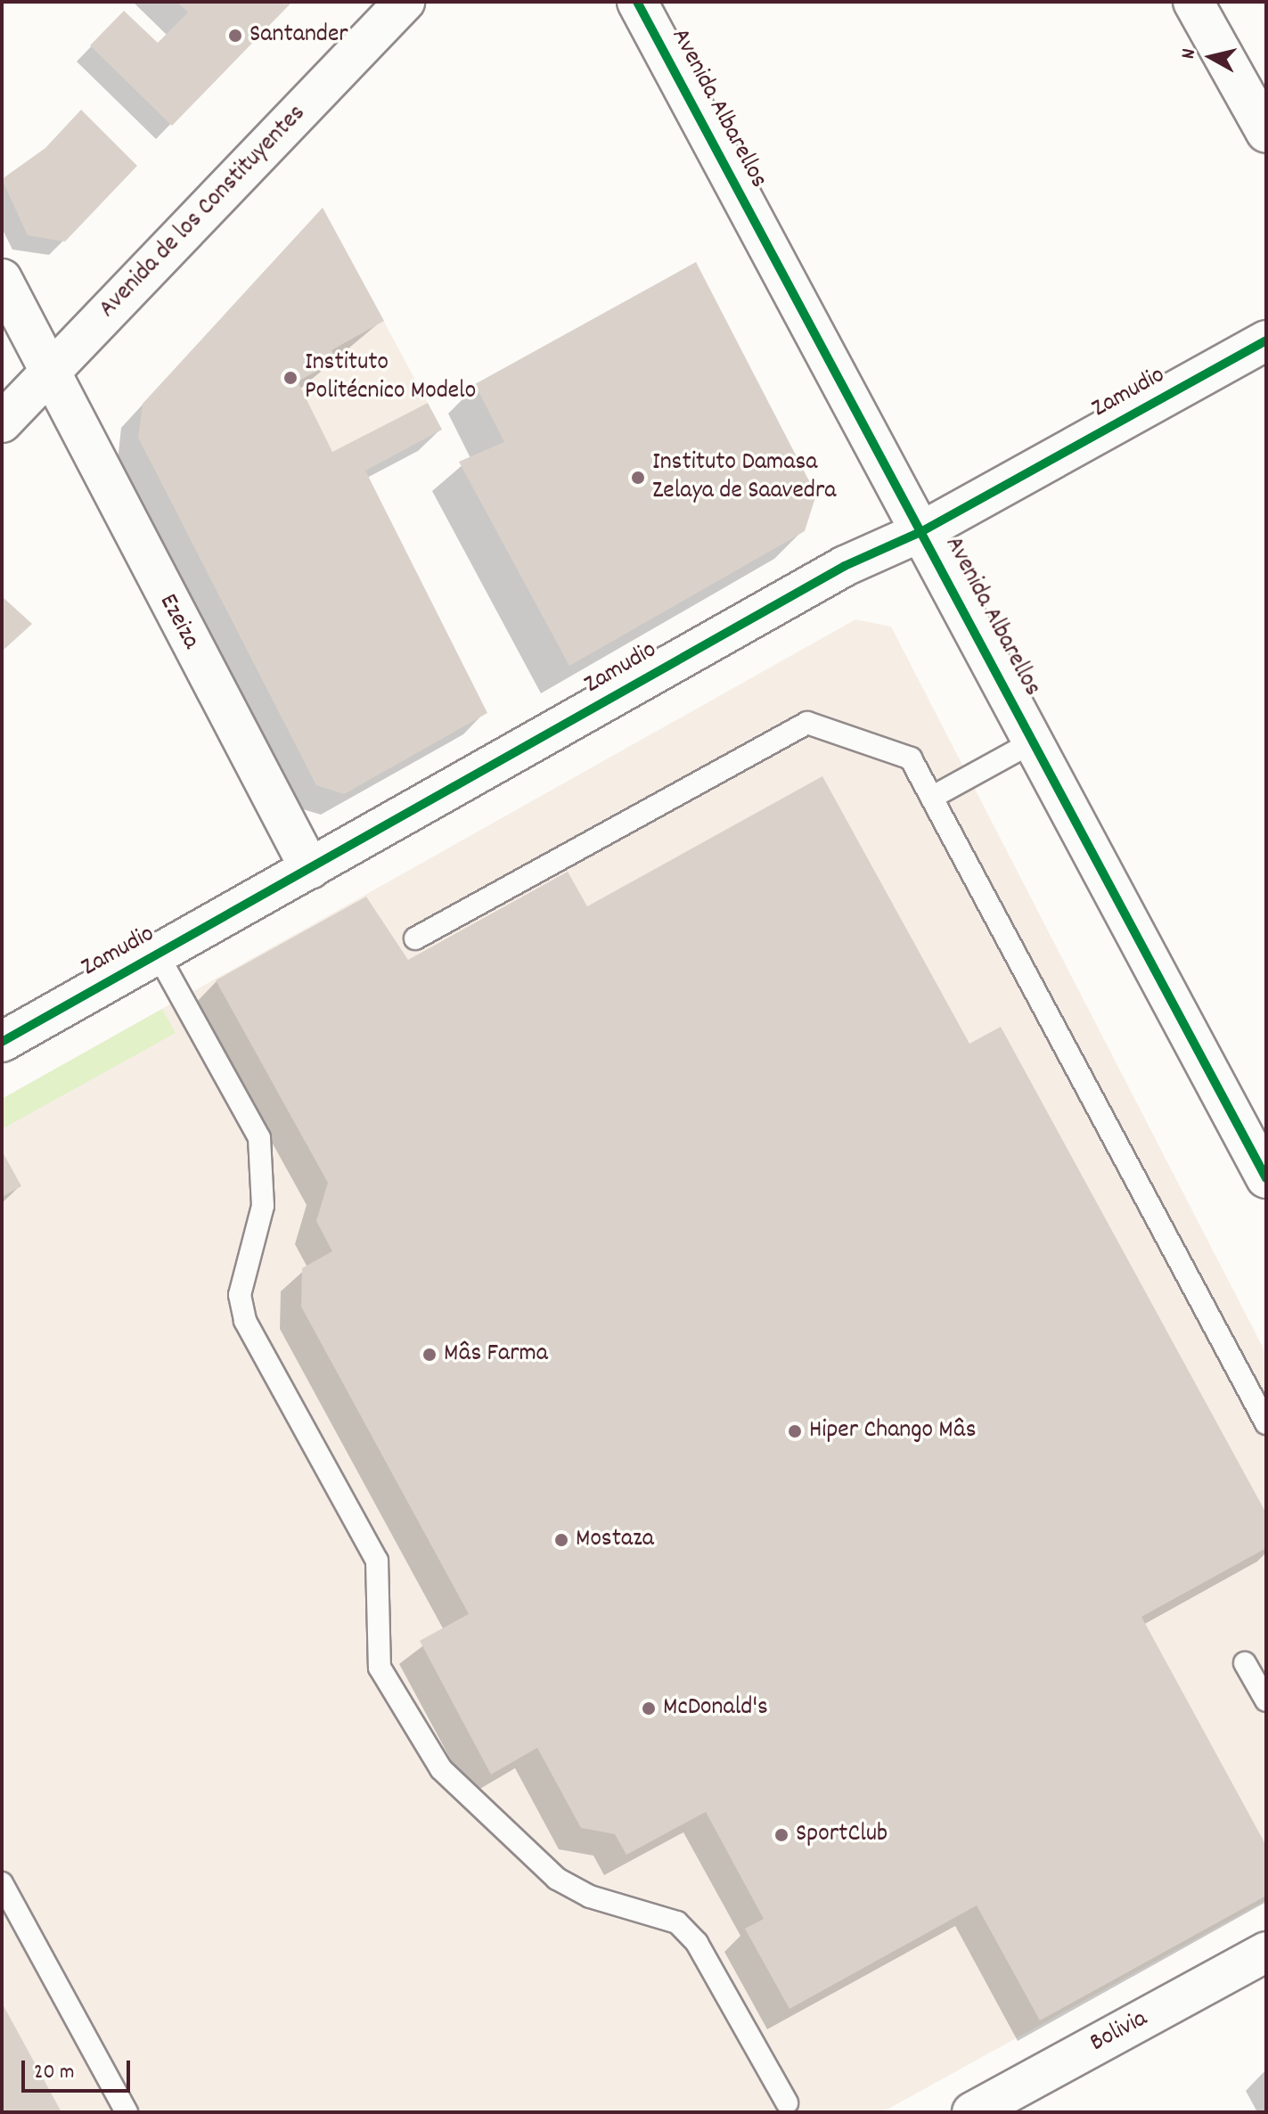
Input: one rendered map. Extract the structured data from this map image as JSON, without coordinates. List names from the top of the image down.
{
  "streets": {
    "street": [
      "Avenida Albarellos",
      "Avenida de los Constituyentes",
      "Zamudio",
      "Ezeiza",
      "Bolivia"
    ]
  },
  "crossings": [
    ["Avenida Albarellos", "Zamudio"],
    ["Avenida de los Constituyentes", "Ezeiza"],
    ["Zamudio", "Ezeiza"]
  ],
  "places": [
    "Santander",
    "Instituto Politécnico Modelo",
    "Instituto Damasa Zelaya de Saavedra",
    "Mâs Farma",
    "Hiper Chango Mâs",
    "Mostaza",
    "McDonald's",
    "SportClub"
  ],
  "scale_bar": "20 m",
  "north": "left"
}
